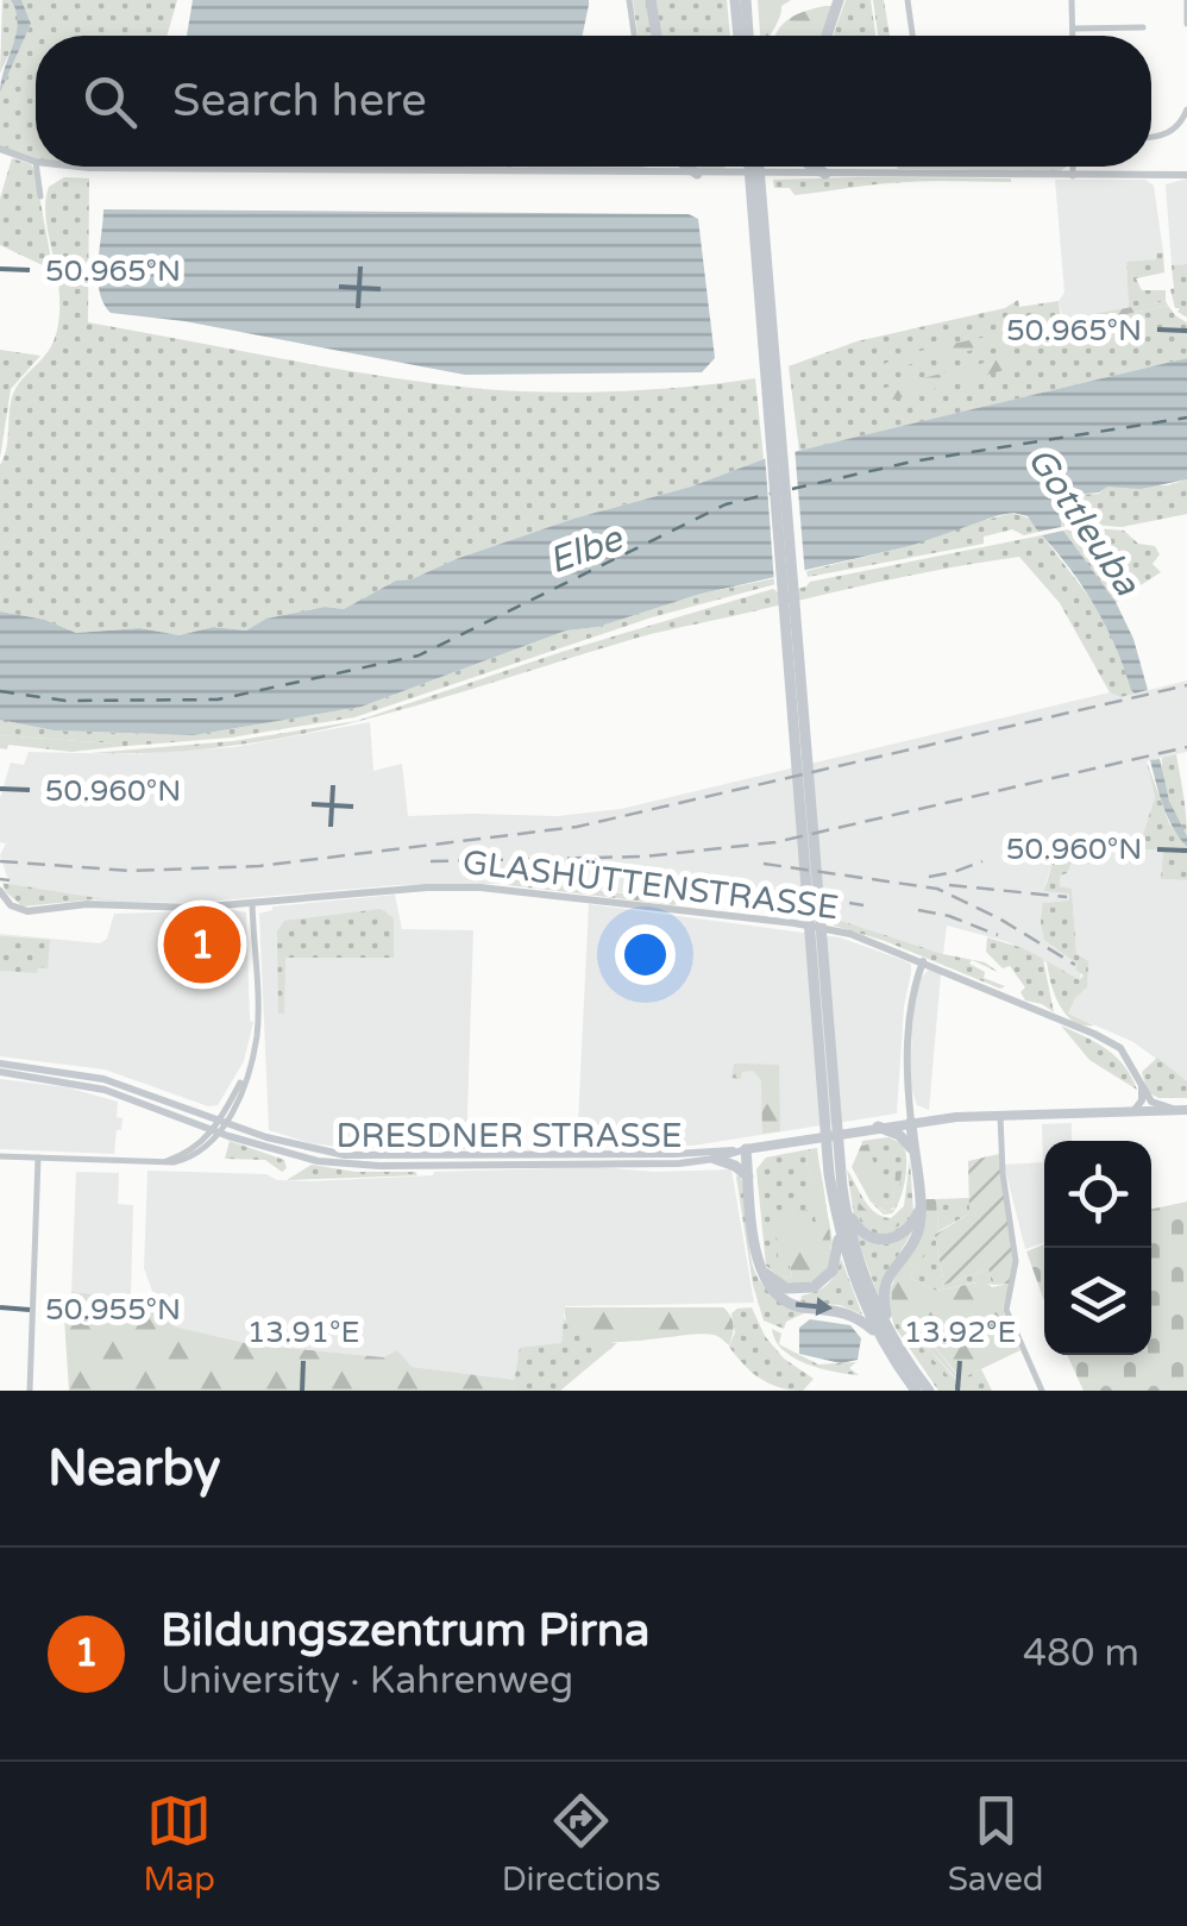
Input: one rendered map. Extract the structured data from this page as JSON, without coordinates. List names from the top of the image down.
{
  "streets": {
    "main road": ["DRESDNER STRASSE"],
    "street": ["GLASHÜTTENSTRASSE"]
  },
  "crossings": [
    ["GLASHÜTTENSTRASSE", "DRESDNER STRASSE"]
  ],
  "water": ["Gottleuba", "Elbe"],
  "page": {
    "search": "Search here",
    "pins": "1",
    "heading": "Nearby",
    "list": [
      {
        "mark": "1",
        "name": "Bildungszentrum Pirna",
        "note": "University · Kahrenweg",
        "value": "480 m"
      }
    ],
    "nav": ["Map", "Directions", "Saved"]
  },
  "coordinates": [
    "50.965°N",
    "50.960°N",
    "50.955°N",
    "13.91°E",
    "13.92°E"
  ]
}
